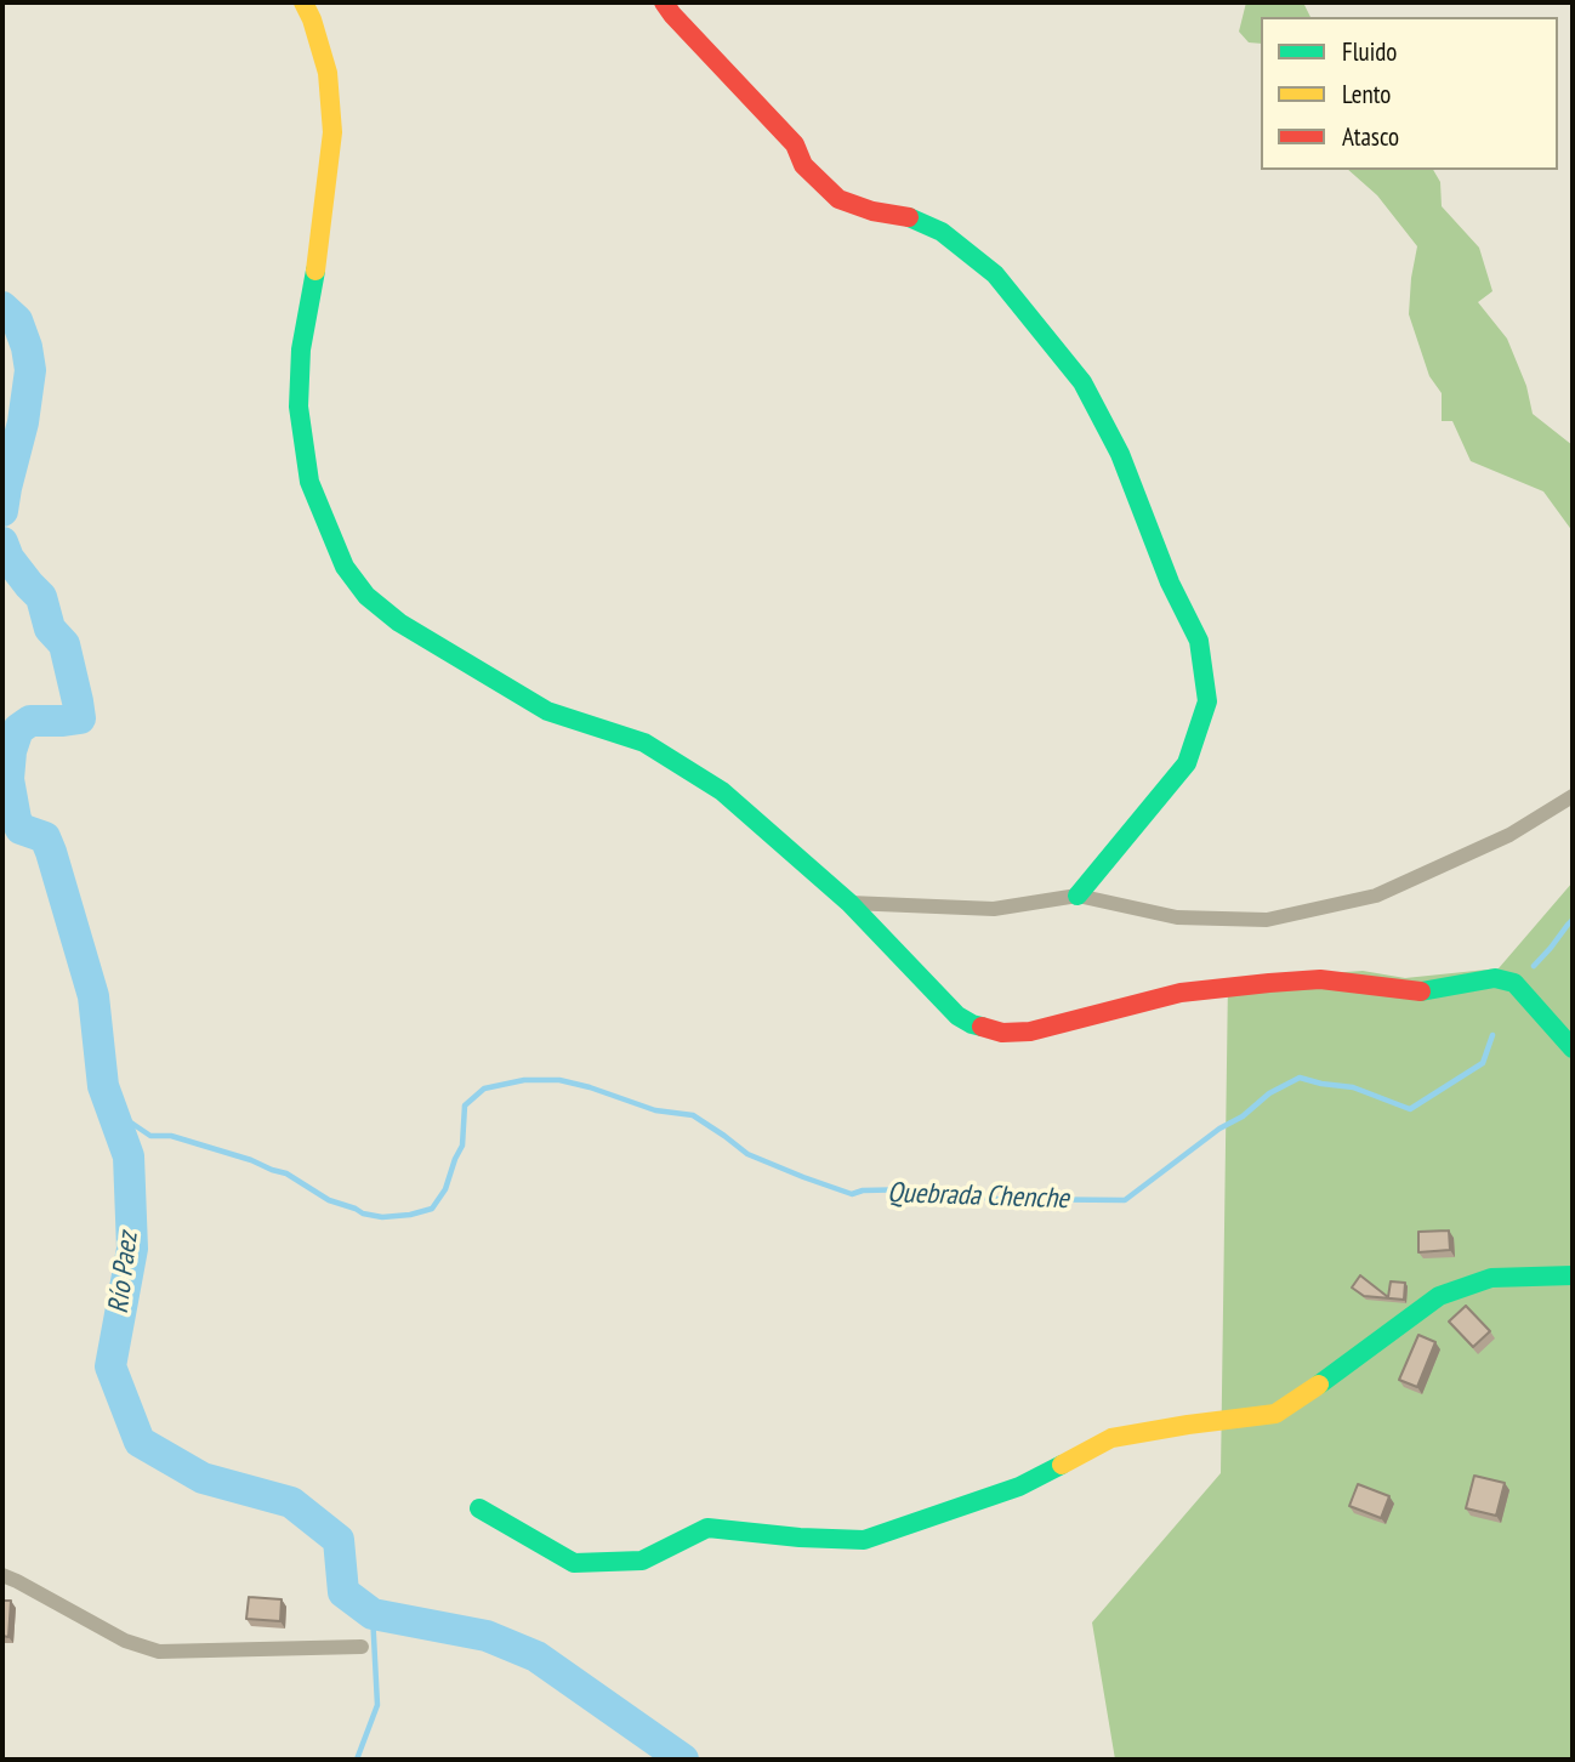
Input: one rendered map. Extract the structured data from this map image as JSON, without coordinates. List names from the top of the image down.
{
  "water": ["Quebrada Chenche", "Río Paez"],
  "legend": ["Fluido", "Lento", "Atasco"]
}
